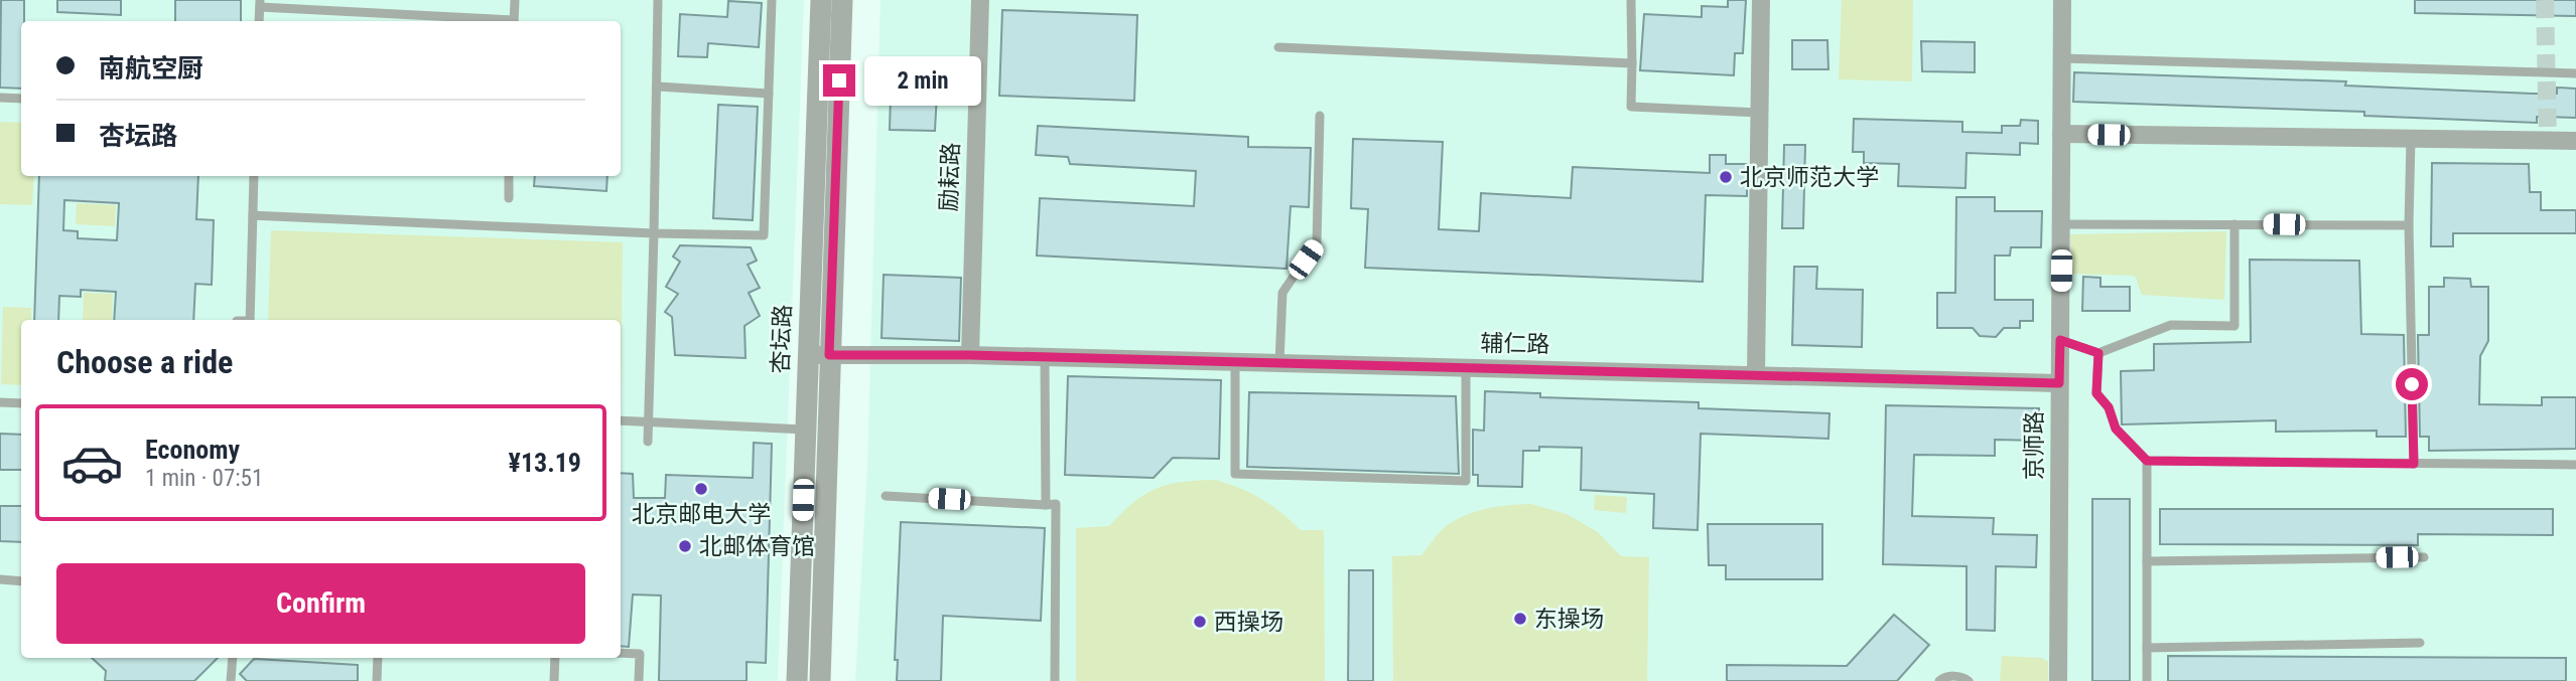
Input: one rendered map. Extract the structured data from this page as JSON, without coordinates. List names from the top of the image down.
{
  "streets": {
    "street": [
      "励耘路",
      "杏坛路",
      "辅仁路",
      "京师路"
    ]
  },
  "crossings": [
    ["励耘路", "辅仁路"],
    ["杏坛路", "辅仁路"],
    ["辅仁路", "京师路"]
  ],
  "places": [
    "北京师范大学",
    "北京邮电大学",
    "北邮体育馆",
    "东操场",
    "西操场"
  ],
  "page": {
    "banner": ["南航空厨", "杏坛路"],
    "bubble": "2 min",
    "heading": "Choose a ride",
    "list": [
      {
        "name": "Economy",
        "note": "1 min · 07:51",
        "value": "¥13.19"
      }
    ],
    "buttons": "Confirm"
  }
}
